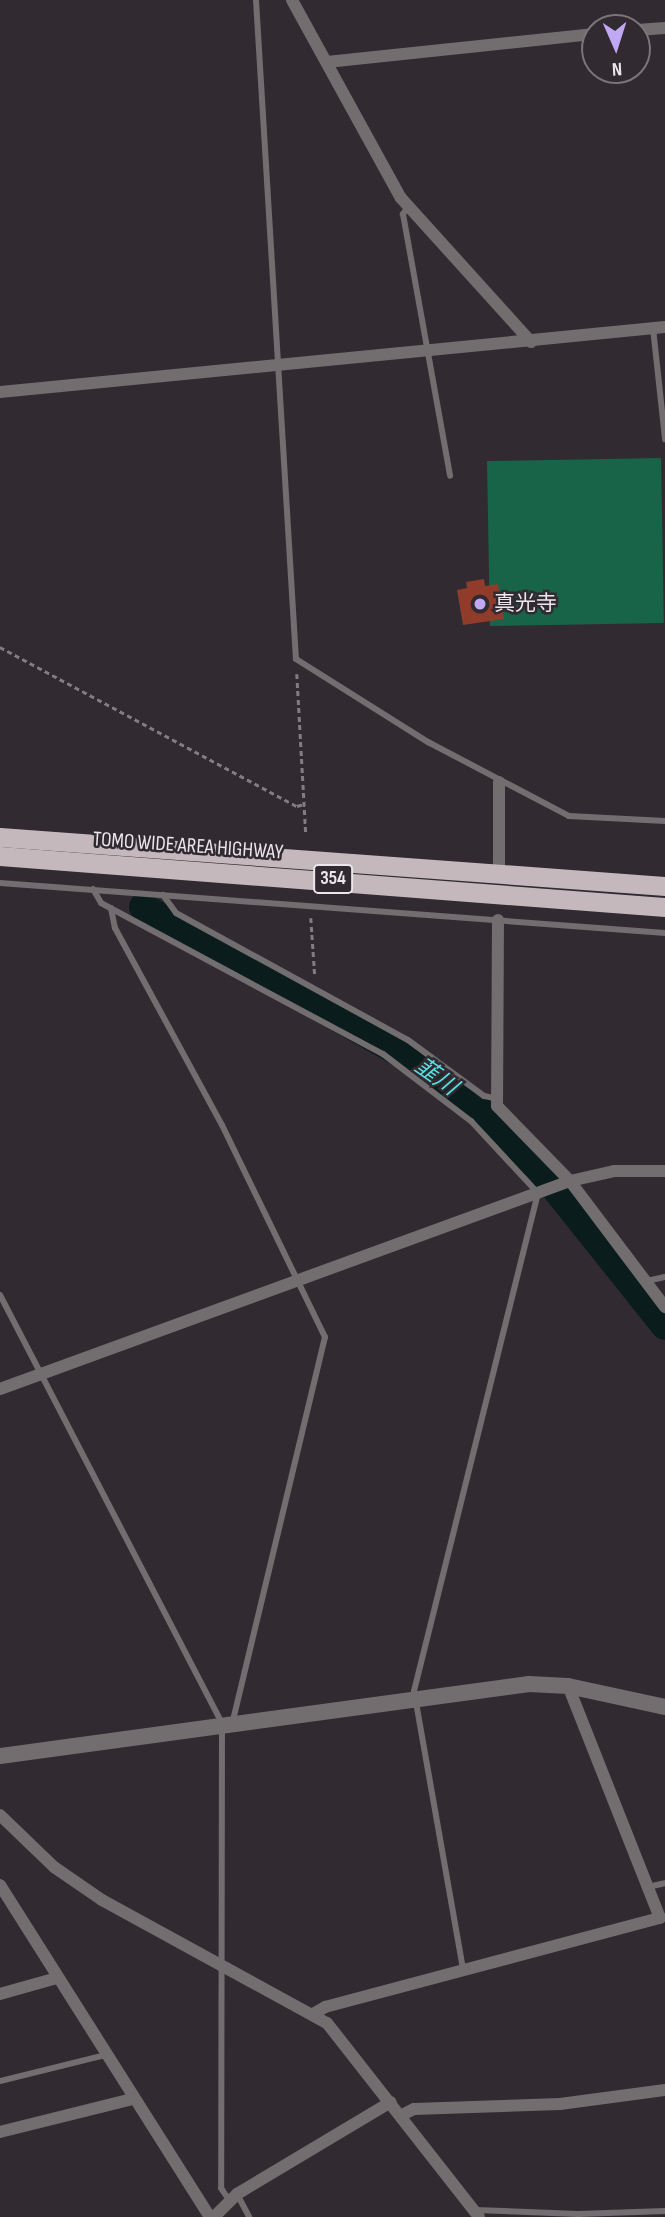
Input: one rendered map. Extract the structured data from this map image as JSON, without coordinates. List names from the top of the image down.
{
  "streets": {
    "highway": ["TOMO WIDE AREA HIGHWAY", "354"]
  },
  "water": ["韮川"],
  "places": ["真光寺"],
  "north": "bottom"
}
